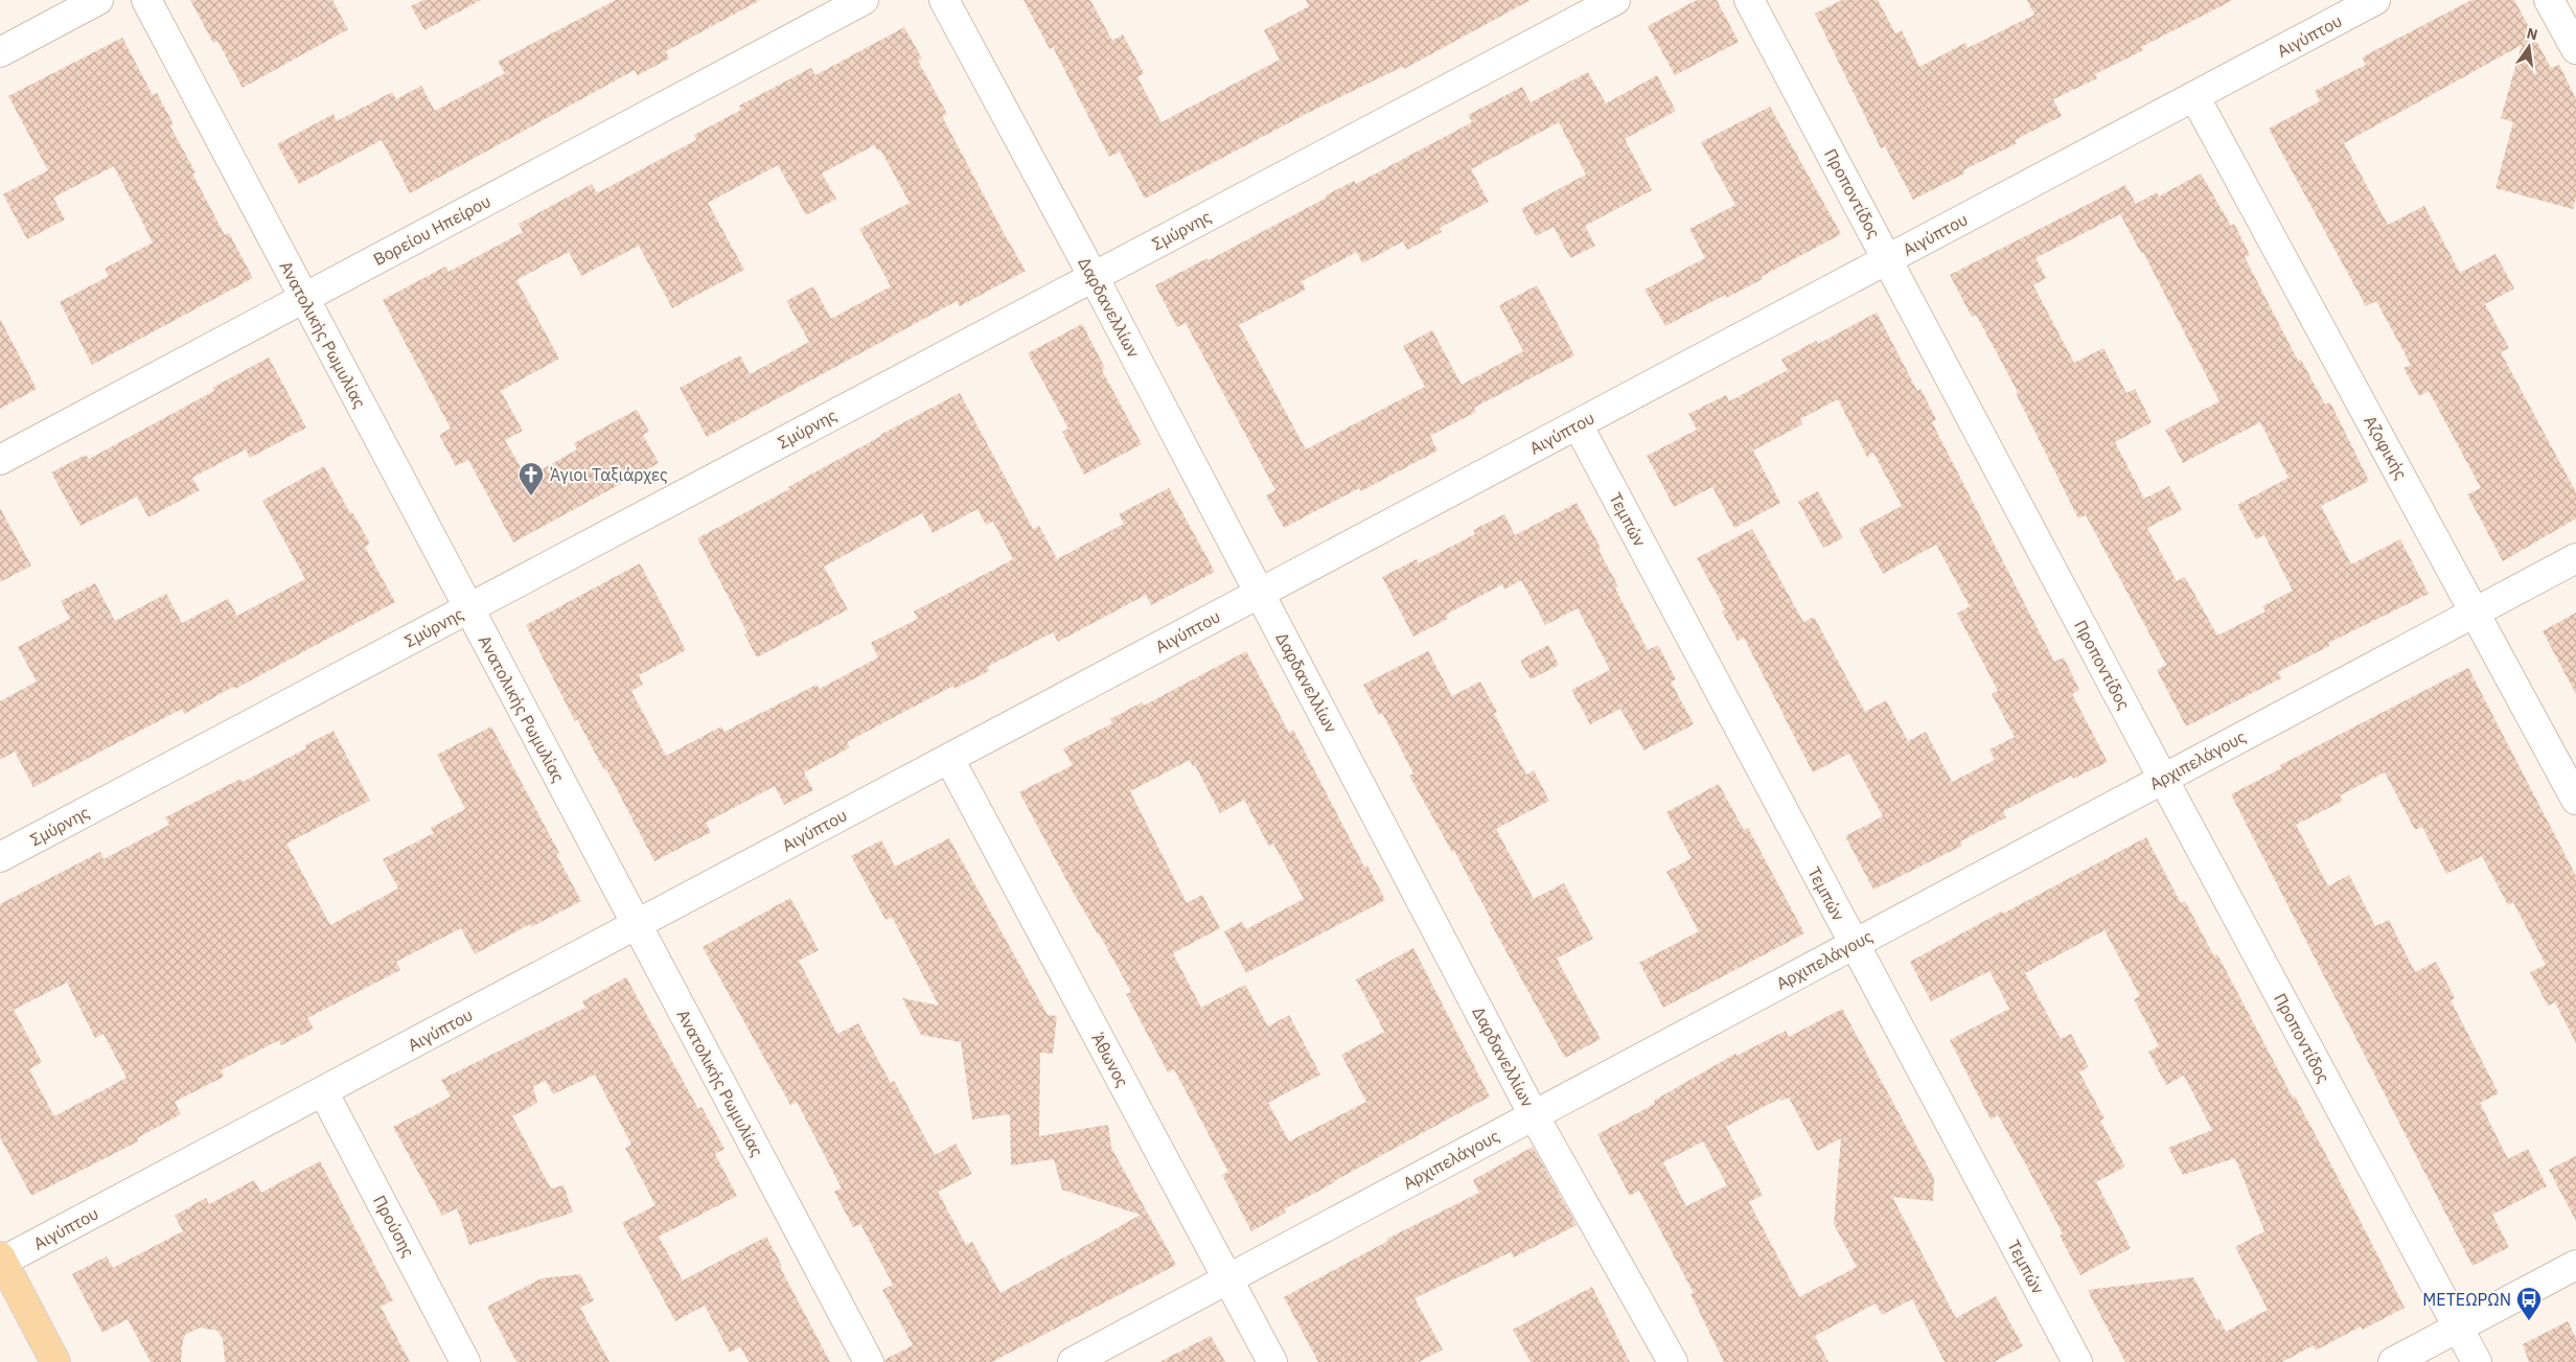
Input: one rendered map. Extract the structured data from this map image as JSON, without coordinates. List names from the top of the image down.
{
  "streets": {
    "street": [
      "Αιγύπτου",
      "Προποντίδος",
      "Βορείου Ηπείρου",
      "Σμύρνης",
      "Δαρδανελλίων",
      "Ανατολικής Ρωμυλίας",
      "Αζοφικής",
      "Τεμπών",
      "Αρχιπελάγους",
      "Άθωνος",
      "Προύσης"
    ]
  },
  "crossings": [
    ["Αιγύπτου", "Προποντίδος"],
    ["Αιγύπτου", "Δαρδανελλίων"],
    ["Αιγύπτου", "Ανατολικής Ρωμυλίας"],
    ["Αιγύπτου", "Αζοφικής"],
    ["Αιγύπτου", "Τεμπών"],
    ["Αιγύπτου", "Άθωνος"],
    ["Αιγύπτου", "Προύσης"],
    ["Προποντίδος", "Αρχιπελάγους"],
    ["Βορείου Ηπείρου", "Ανατολικής Ρωμυλίας"],
    ["Σμύρνης", "Δαρδανελλίων"],
    ["Σμύρνης", "Ανατολικής Ρωμυλίας"],
    ["Δαρδανελλίων", "Αρχιπελάγους"],
    ["Αζοφικής", "Αρχιπελάγους"],
    ["Τεμπών", "Αρχιπελάγους"],
    ["Αρχιπελάγους", "Άθωνος"]
  ],
  "places": {
    "church": ["Άγιοι Ταξιάρχες"],
    "bus stop": ["ΜΕΤΕΩΡΩΝ"]
  },
  "north": "top"
}
